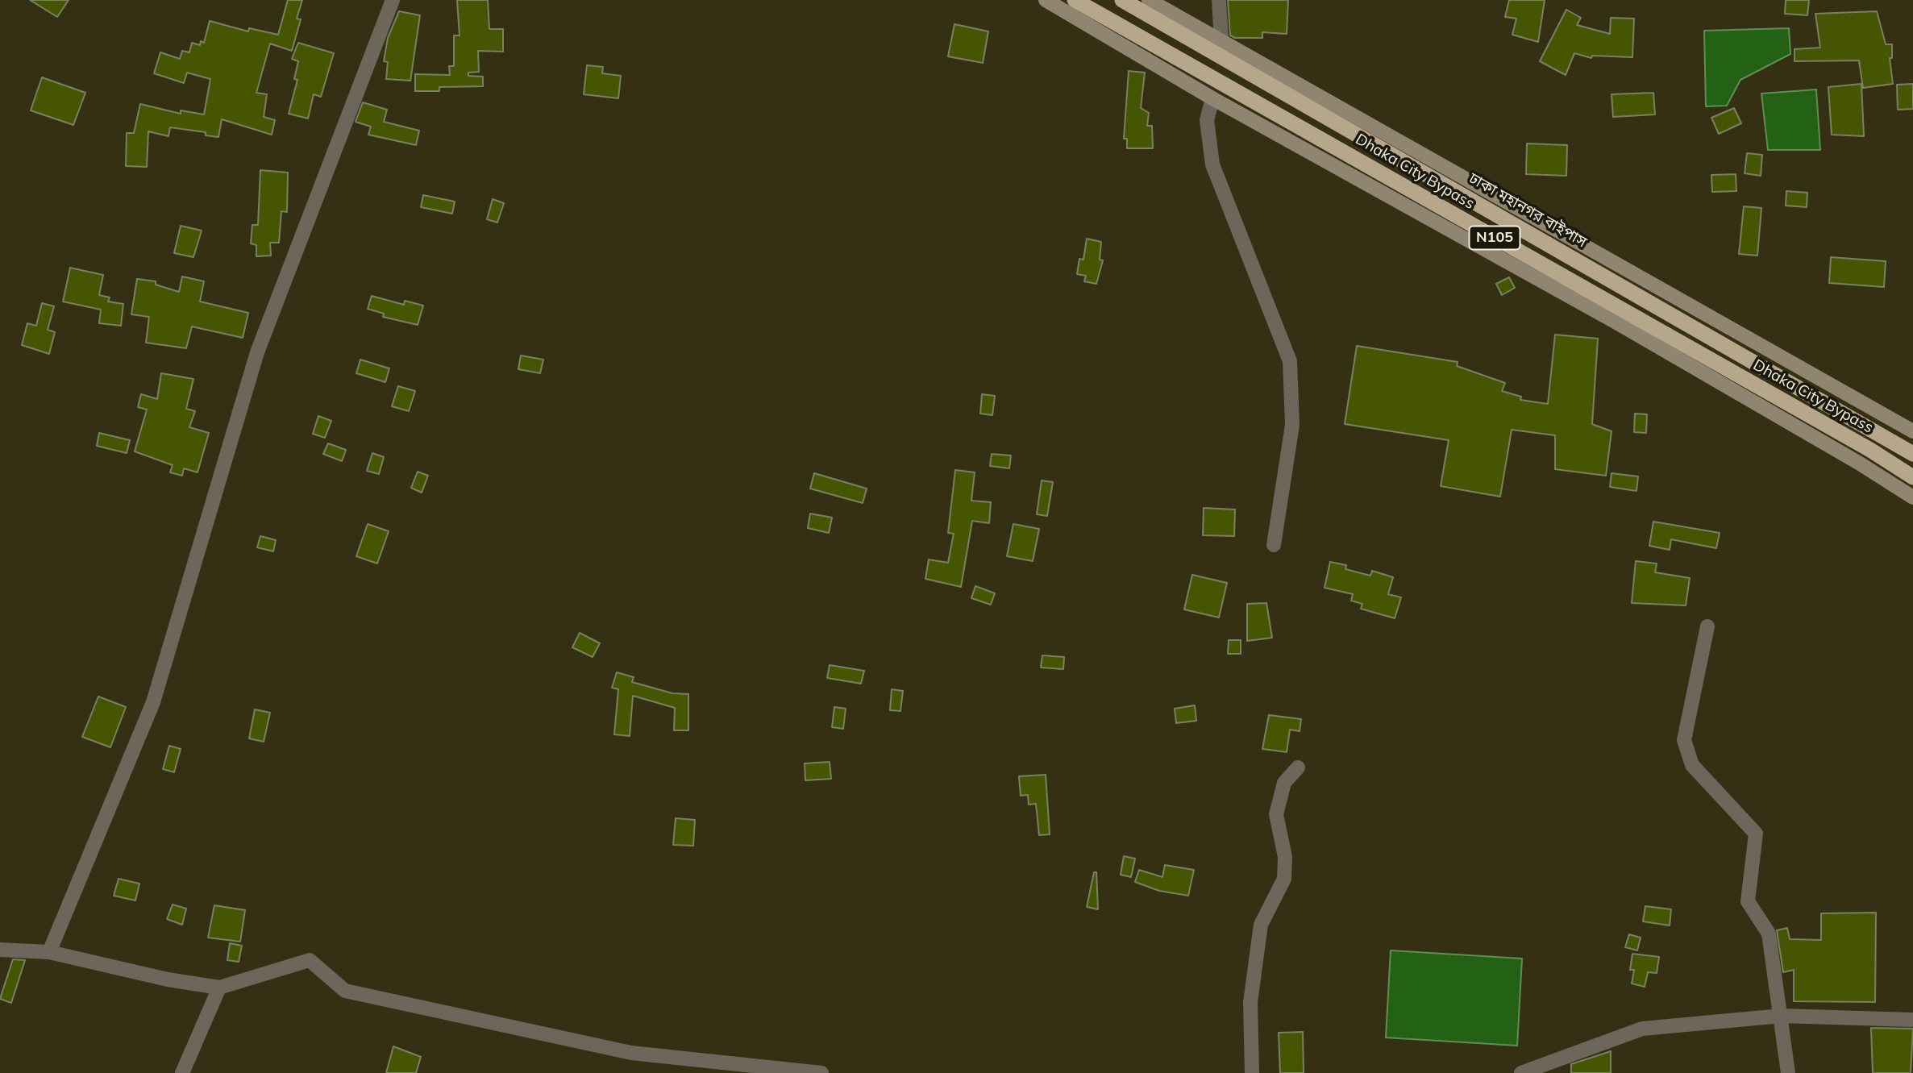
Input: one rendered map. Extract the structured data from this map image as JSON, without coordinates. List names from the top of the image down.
{
  "streets": {
    "highway": ["Dhaka City Bypass", "ঢাকা মহানগর বাইপাস", "N105"]
  }
}
